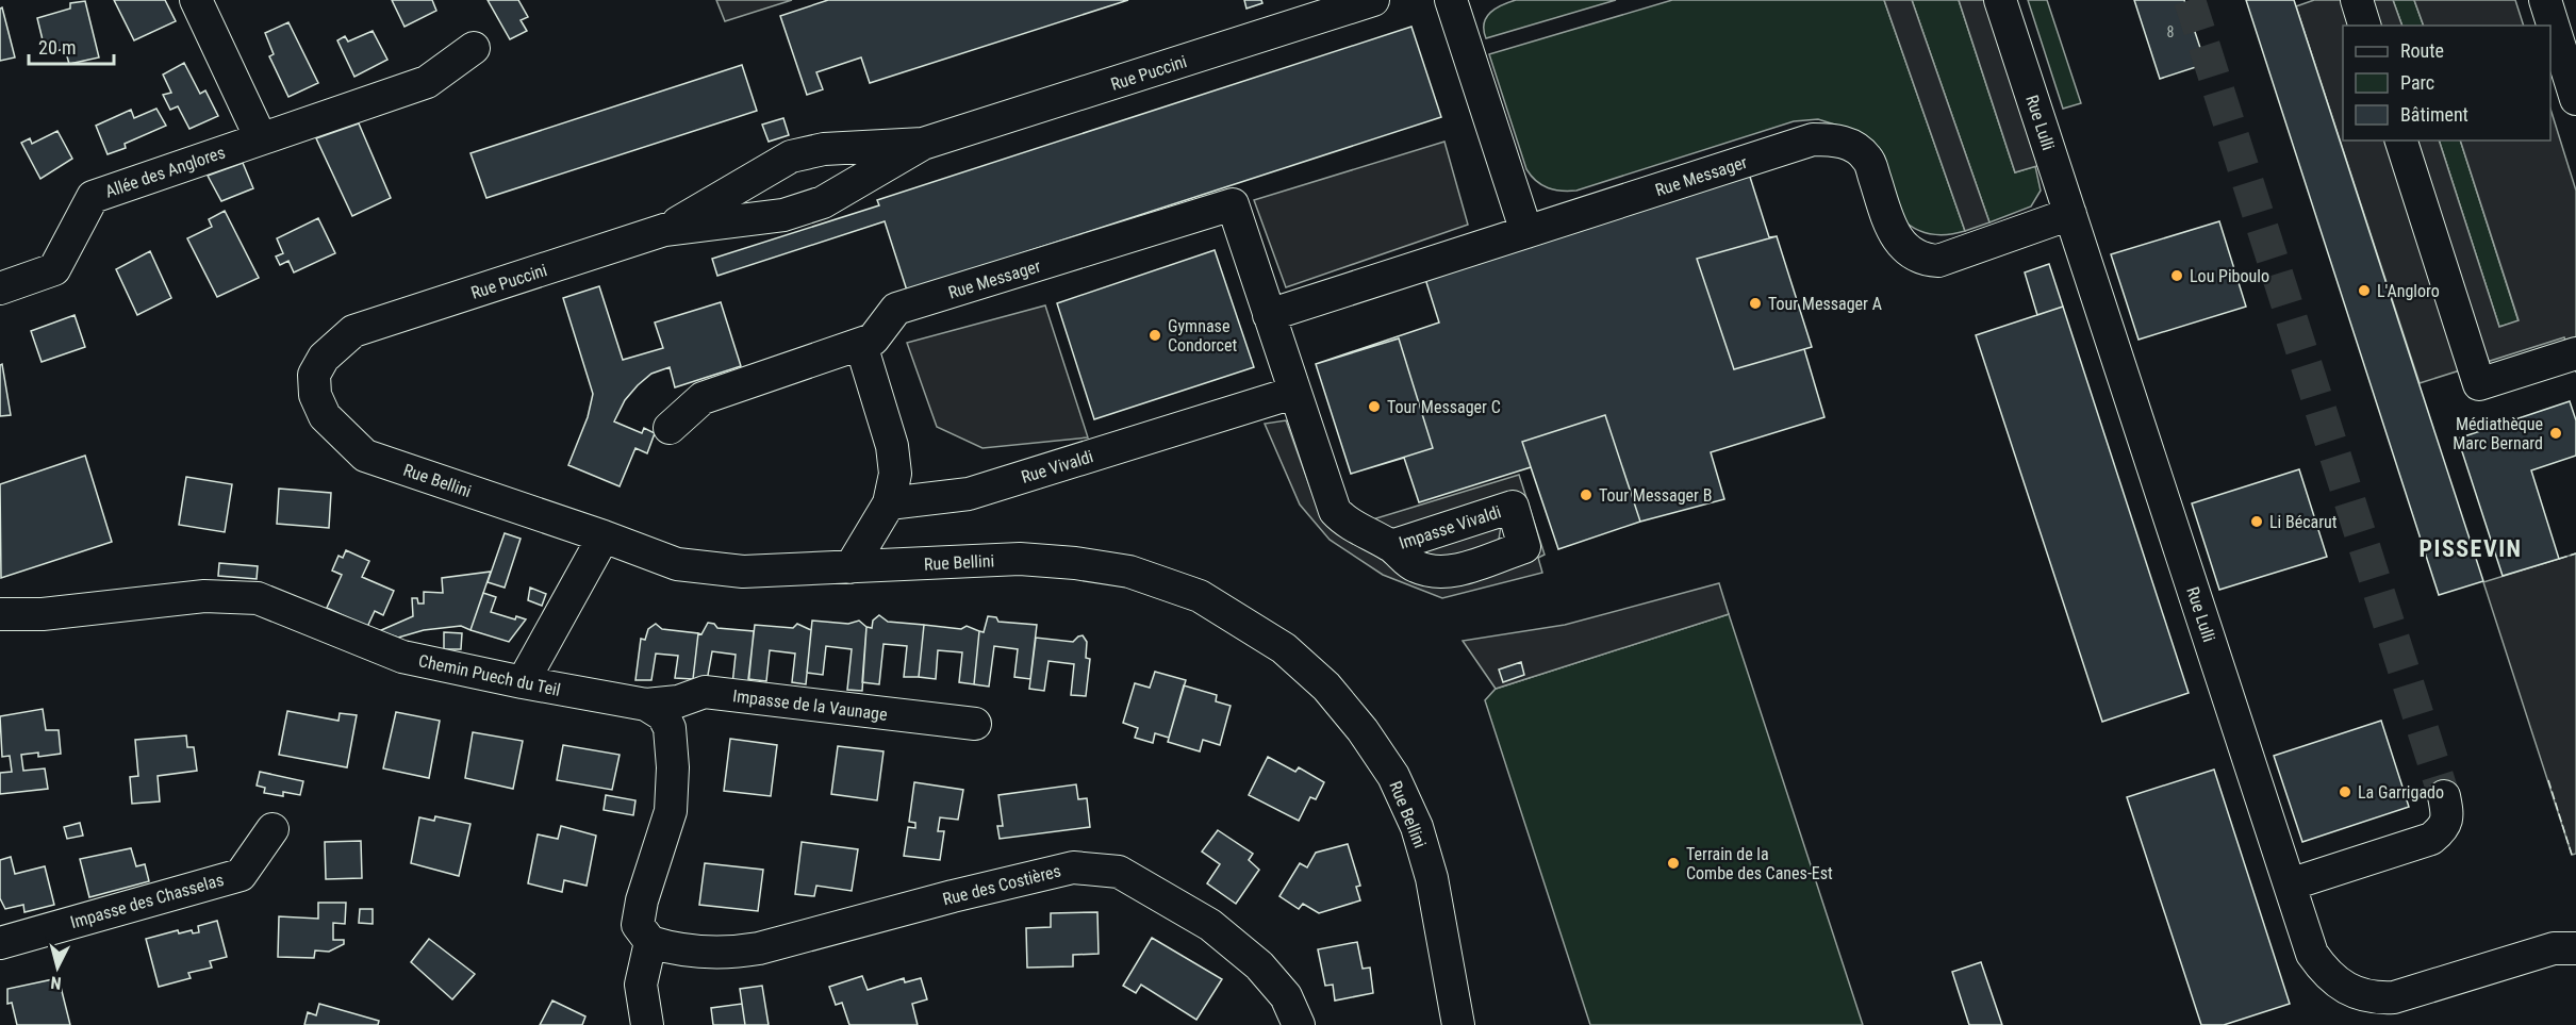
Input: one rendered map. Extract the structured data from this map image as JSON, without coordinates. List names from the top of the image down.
{
  "streets": {
    "street": [
      "Rue Puccini",
      "Rue Lulli",
      "Allée des Anglores",
      "Rue Messager",
      "Rue Vivaldi",
      "Rue Bellini",
      "Impasse Vivaldi",
      "Chemin Puech du Teil",
      "Impasse de la Vaunage",
      "Rue des Costières",
      "Impasse des Chasselas"
    ]
  },
  "crossings": [
    ["Rue Puccini", "Rue Bellini"],
    ["Rue Lulli", "Rue Messager"],
    ["Rue Messager", "Rue Vivaldi"],
    ["Rue Messager", "Impasse Vivaldi"],
    ["Rue Vivaldi", "Impasse Vivaldi"],
    ["Chemin Puech du Teil", "Impasse de la Vaunage"]
  ],
  "districts": ["PISSEVIN"],
  "places": [
    "Lou Piboulo",
    "L'Angloro",
    "Tour Messager A",
    "Gymnase Condorcet",
    "Tour Messager C",
    "Médiathèque Marc Bernard",
    "Tour Messager B",
    "Li Bécarut",
    "La Garrigado",
    "Terrain de la Combe des Canes-Est"
  ],
  "house_numbers": ["8"],
  "legend": ["Route", "Parc", "Bâtiment"],
  "scale_bar": "20 m",
  "north": "bottom"
}
